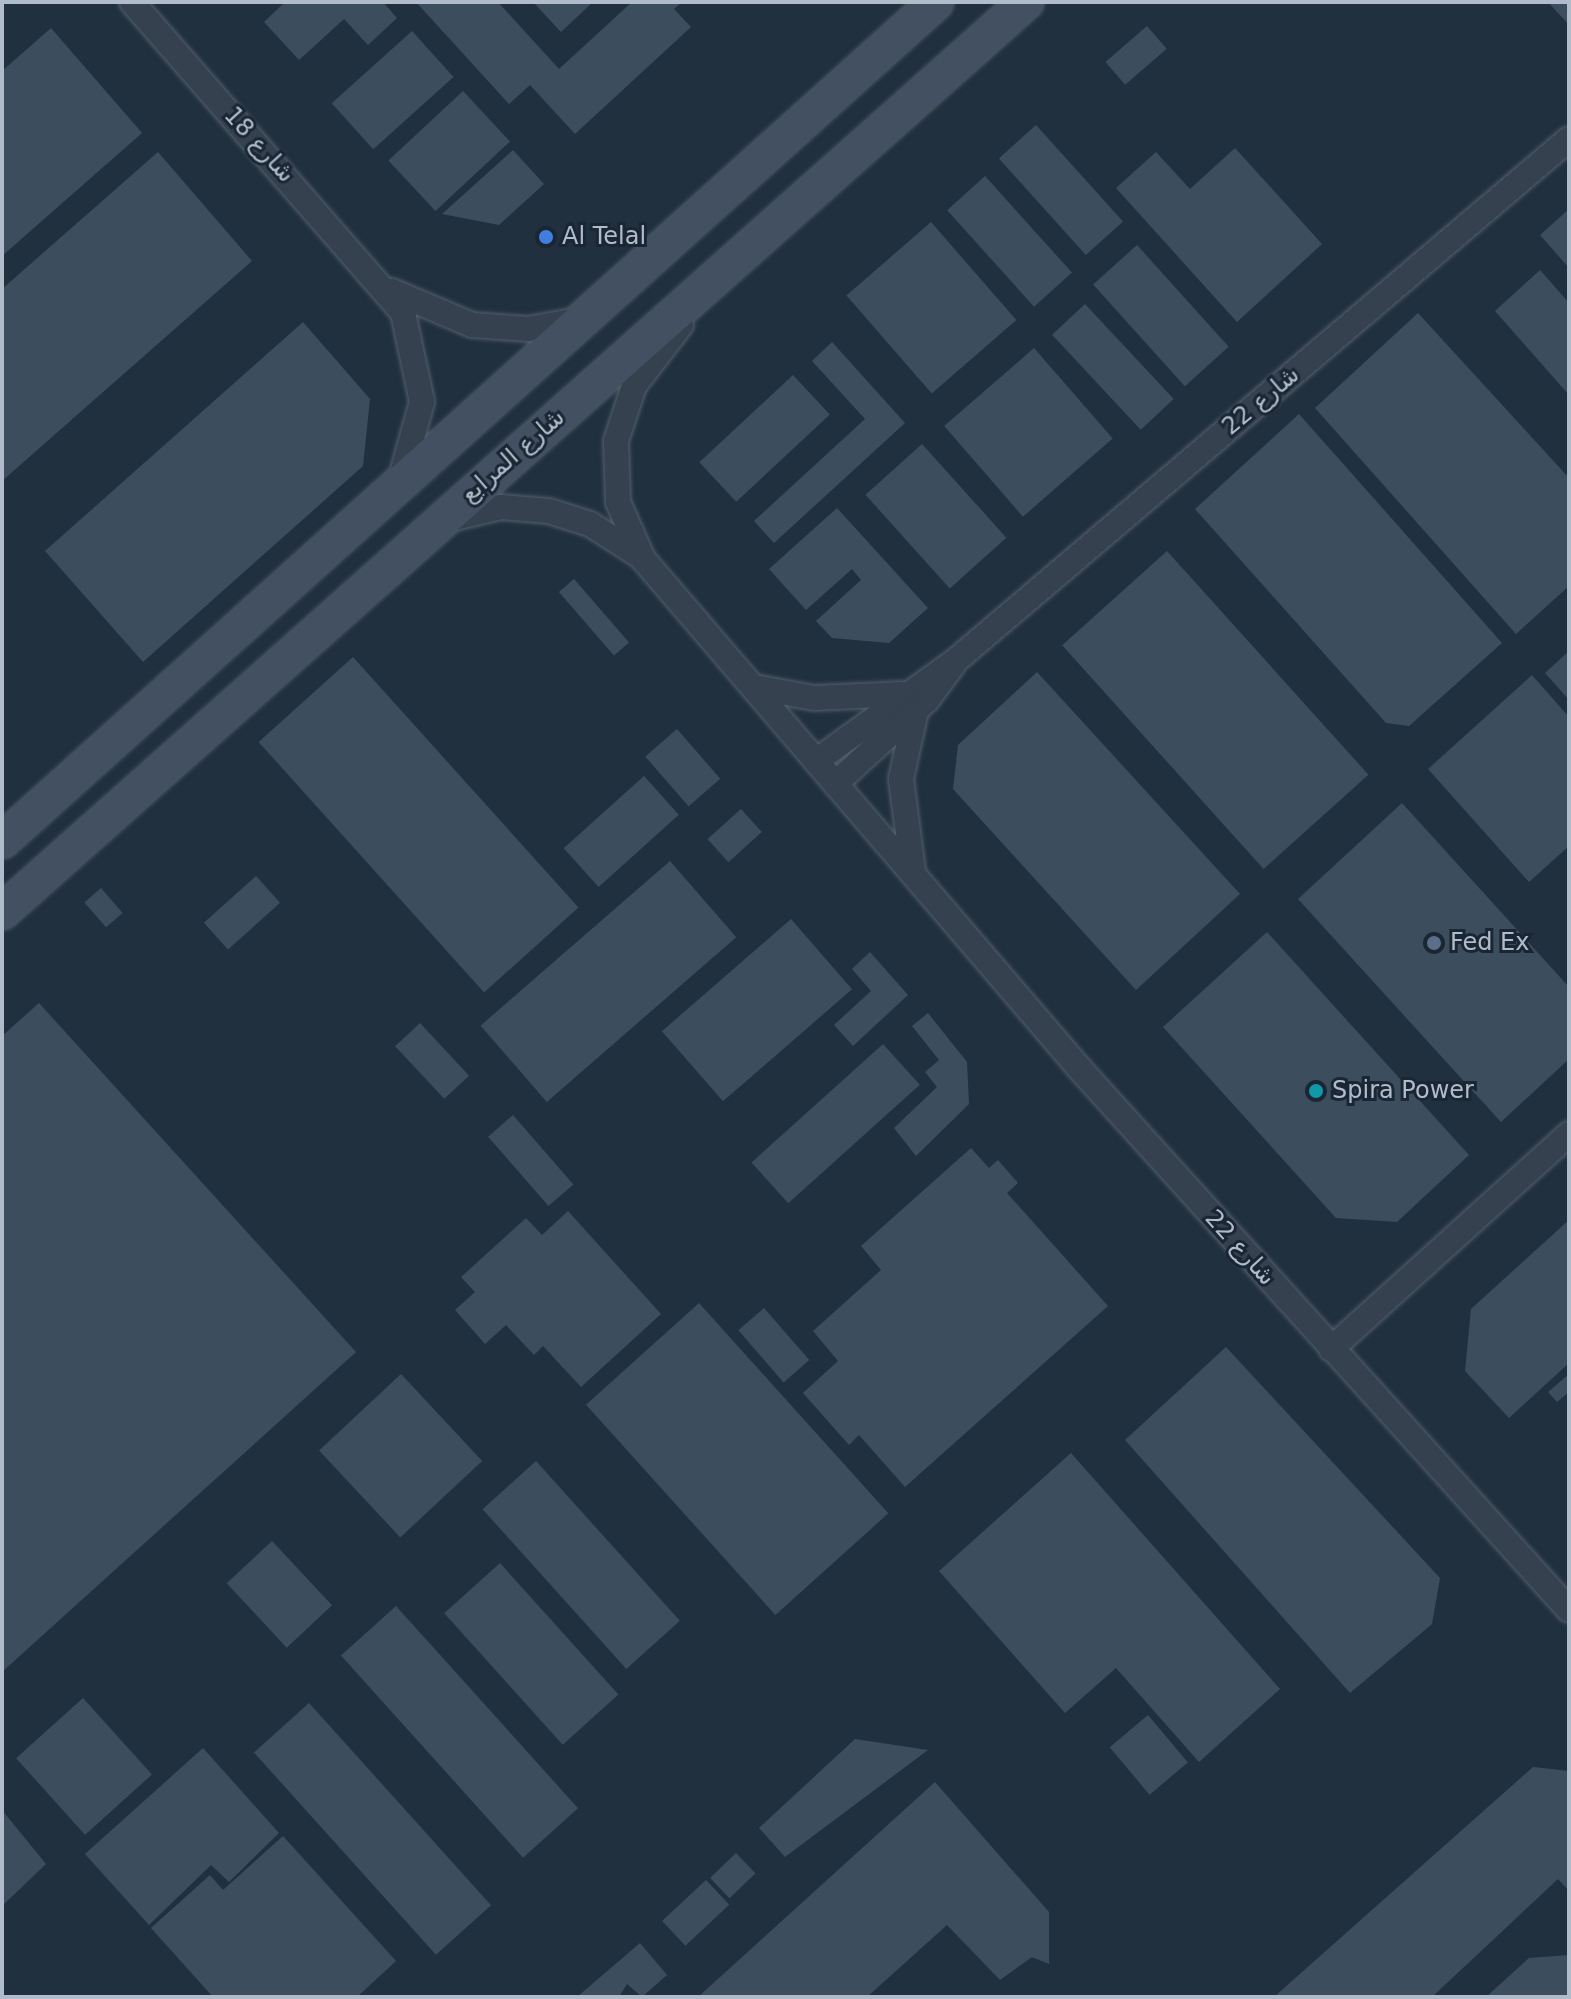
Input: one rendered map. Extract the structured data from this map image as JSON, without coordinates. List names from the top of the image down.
{
  "streets": {
    "main road": ["شارع المرابع"],
    "street": ["شارع 18", "شارع 22"]
  },
  "crossings": [
    ["شارع 22", "شارع المرابع"]
  ],
  "places": ["Al Telal", "Fed Ex", "Spira Power"]
}
